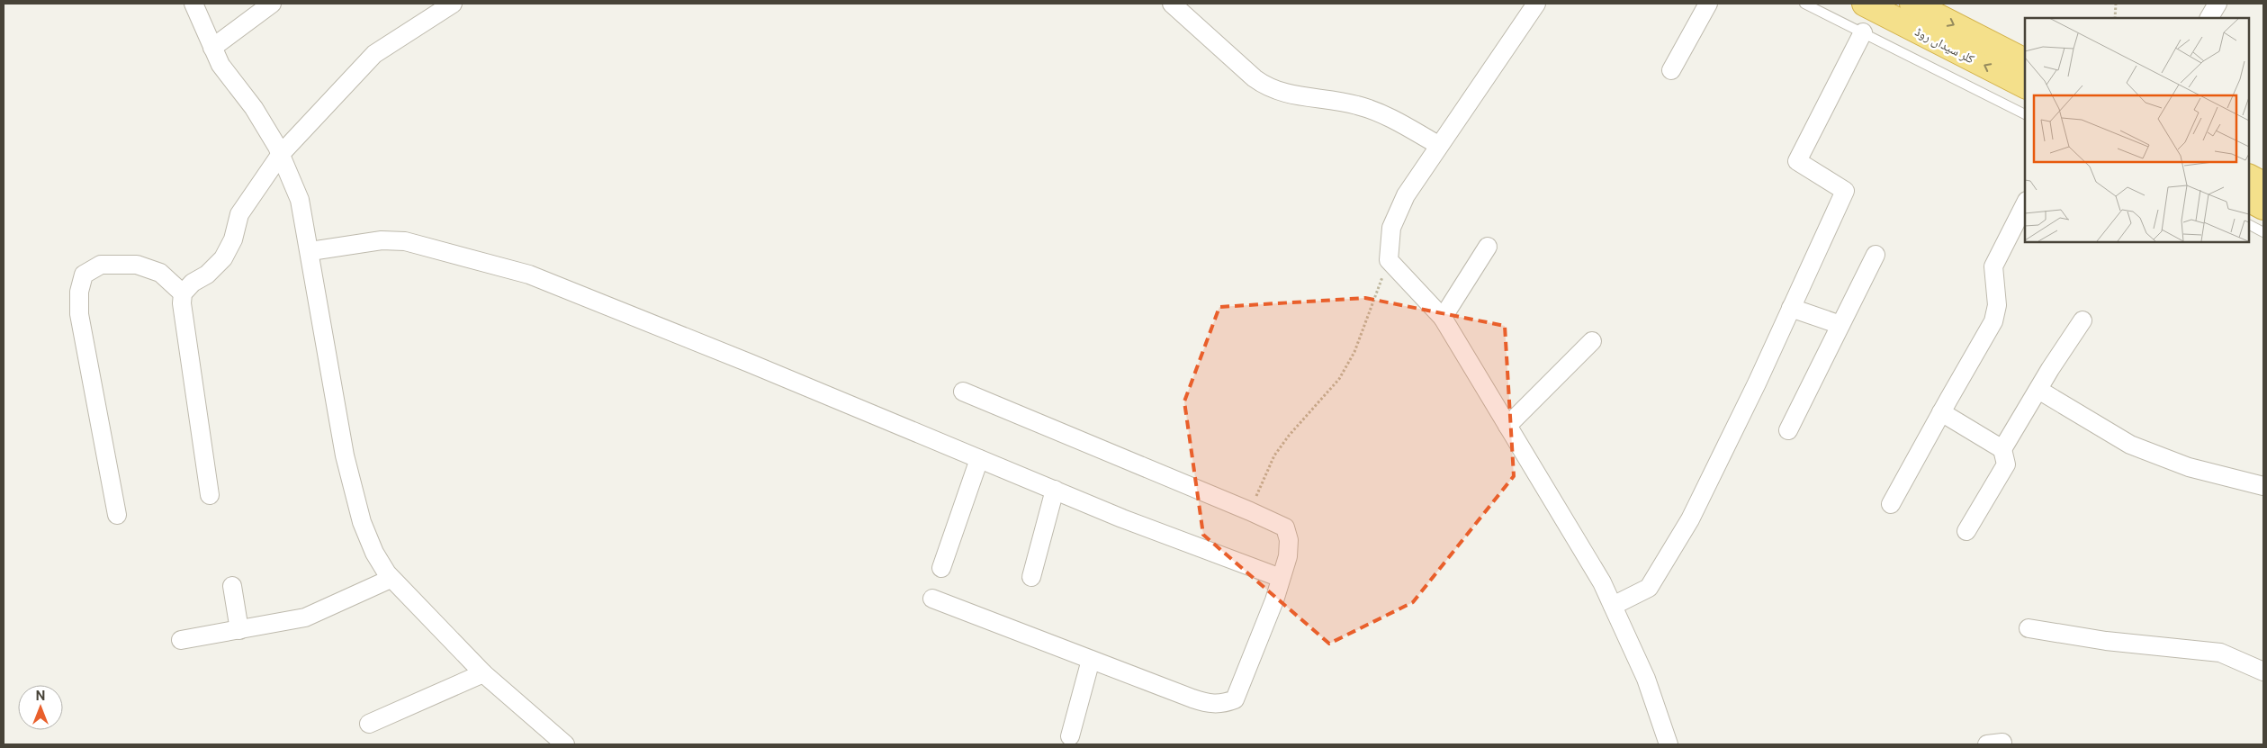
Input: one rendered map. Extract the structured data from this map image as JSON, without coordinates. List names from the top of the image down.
{
  "streets": {
    "highway": ["کلر سیداں روڈ"]
  },
  "north": "top"
}
